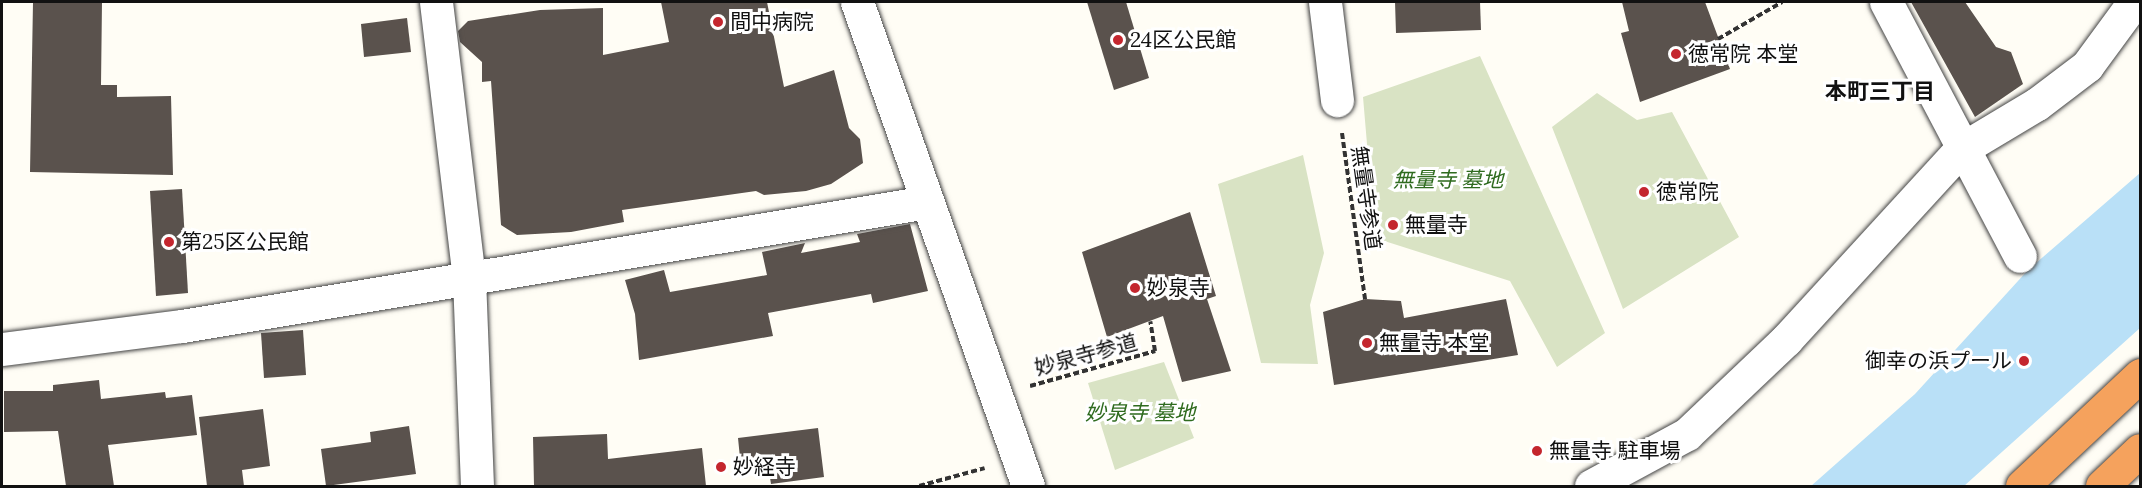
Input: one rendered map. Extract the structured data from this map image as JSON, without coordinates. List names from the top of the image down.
{
  "streets": {
    "path": ["無量寺参道", "妙泉寺参道"]
  },
  "districts": ["本町三丁目"],
  "parks": ["無量寺 墓地", "妙泉寺 墓地"],
  "places": [
    "間中病院",
    "24区公民館",
    "徳常院 本堂",
    "徳常院",
    "無量寺",
    "第25区公民館",
    "妙泉寺",
    "無量寺 本堂",
    "御幸の浜プール",
    "無量寺 駐車場",
    "妙経寺"
  ]
}
